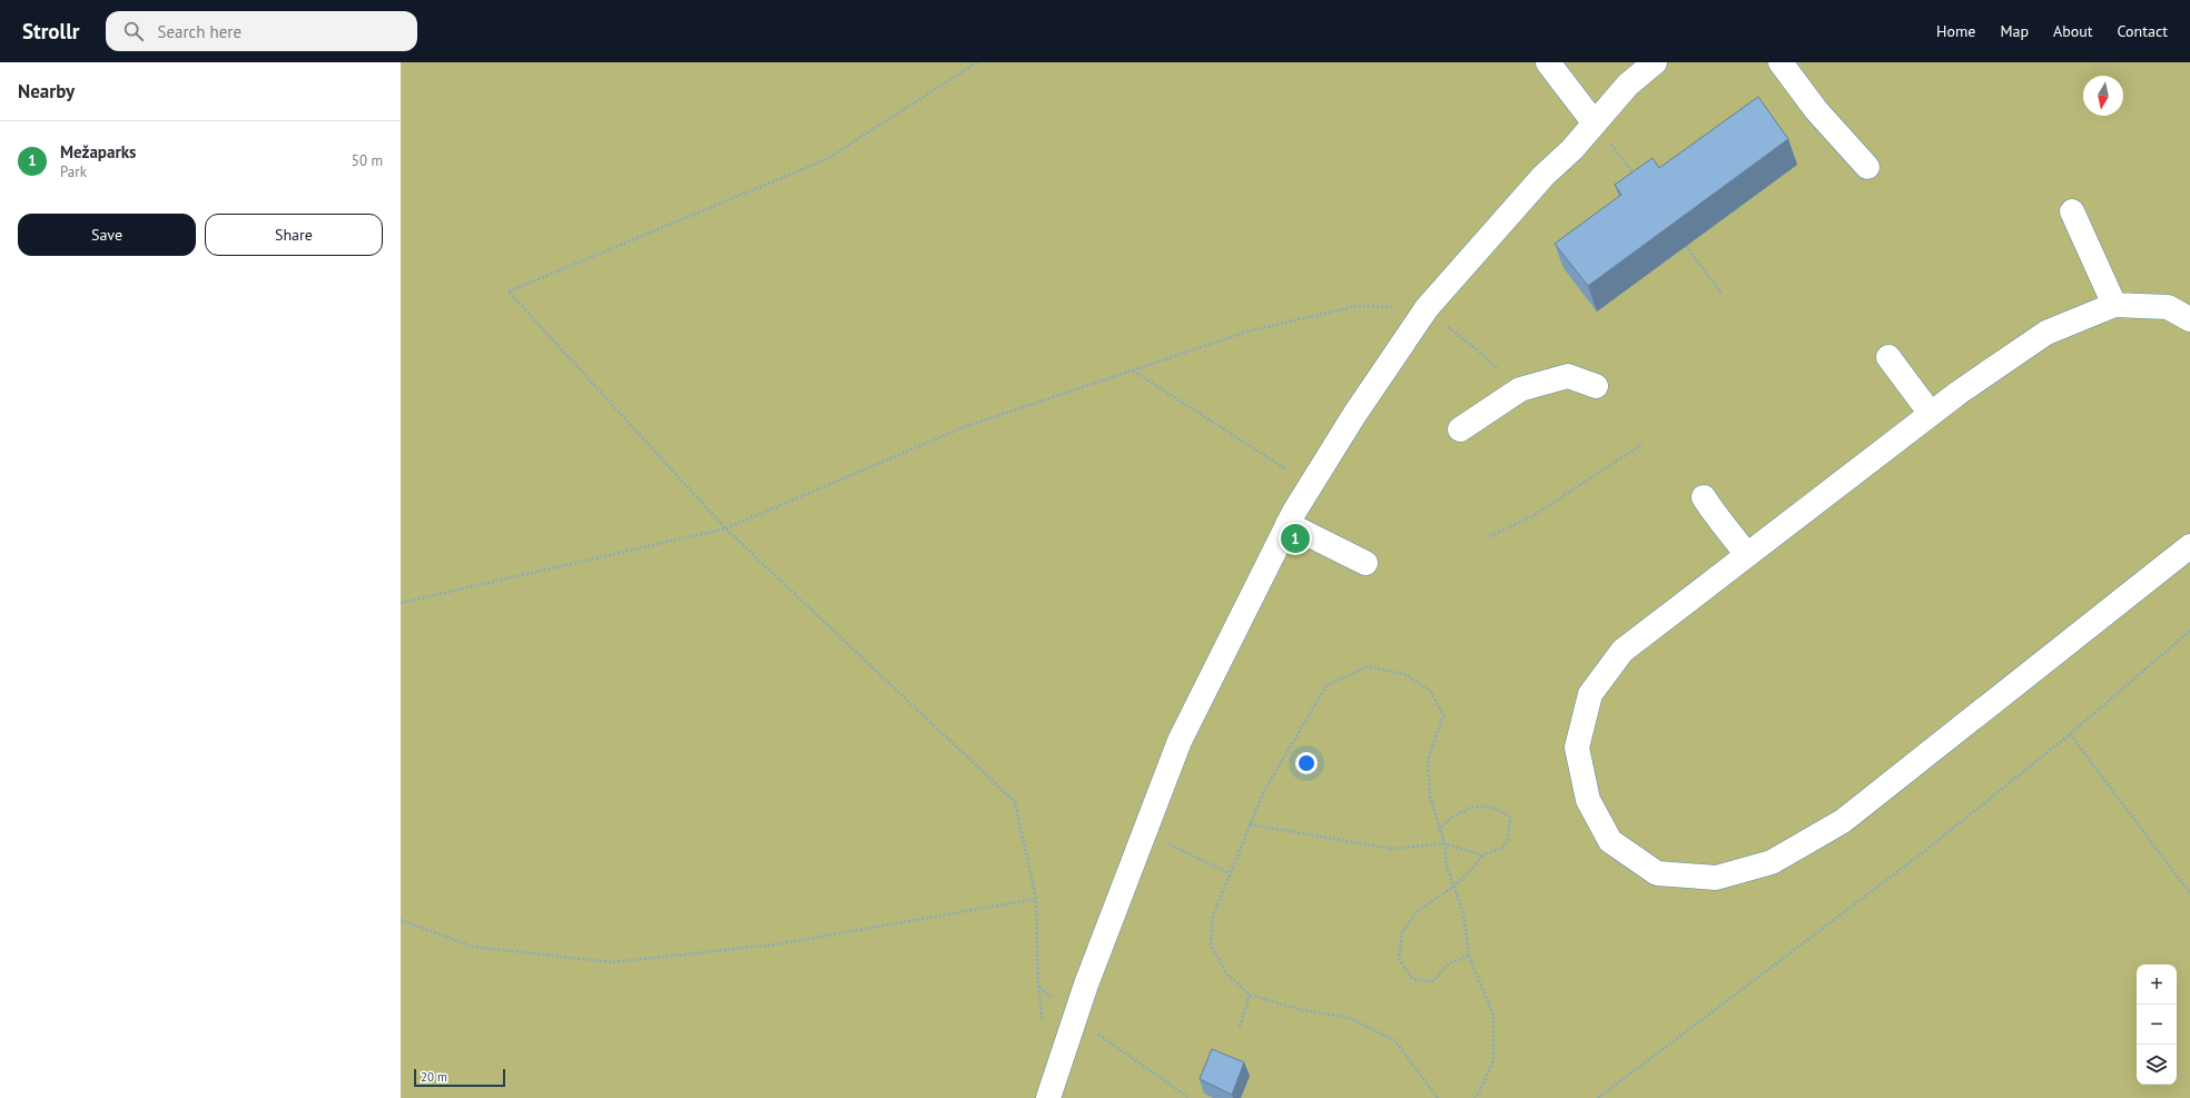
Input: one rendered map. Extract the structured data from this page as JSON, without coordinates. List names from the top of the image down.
{
  "scale_bar": "20 m",
  "north": "bottom",
  "page": {
    "header": "Strollr",
    "search": "Search here",
    "nav": [
      "Home",
      "Map",
      "About",
      "Contact"
    ],
    "heading": "Nearby",
    "list": [
      {
        "mark": "1",
        "name": "Mežaparks",
        "note": "Park",
        "value": "50 m"
      }
    ],
    "buttons": ["Save", "Share"],
    "pins": "1",
    "map_buttons": ["+", "−"],
    "scale": "20 m"
  }
}
